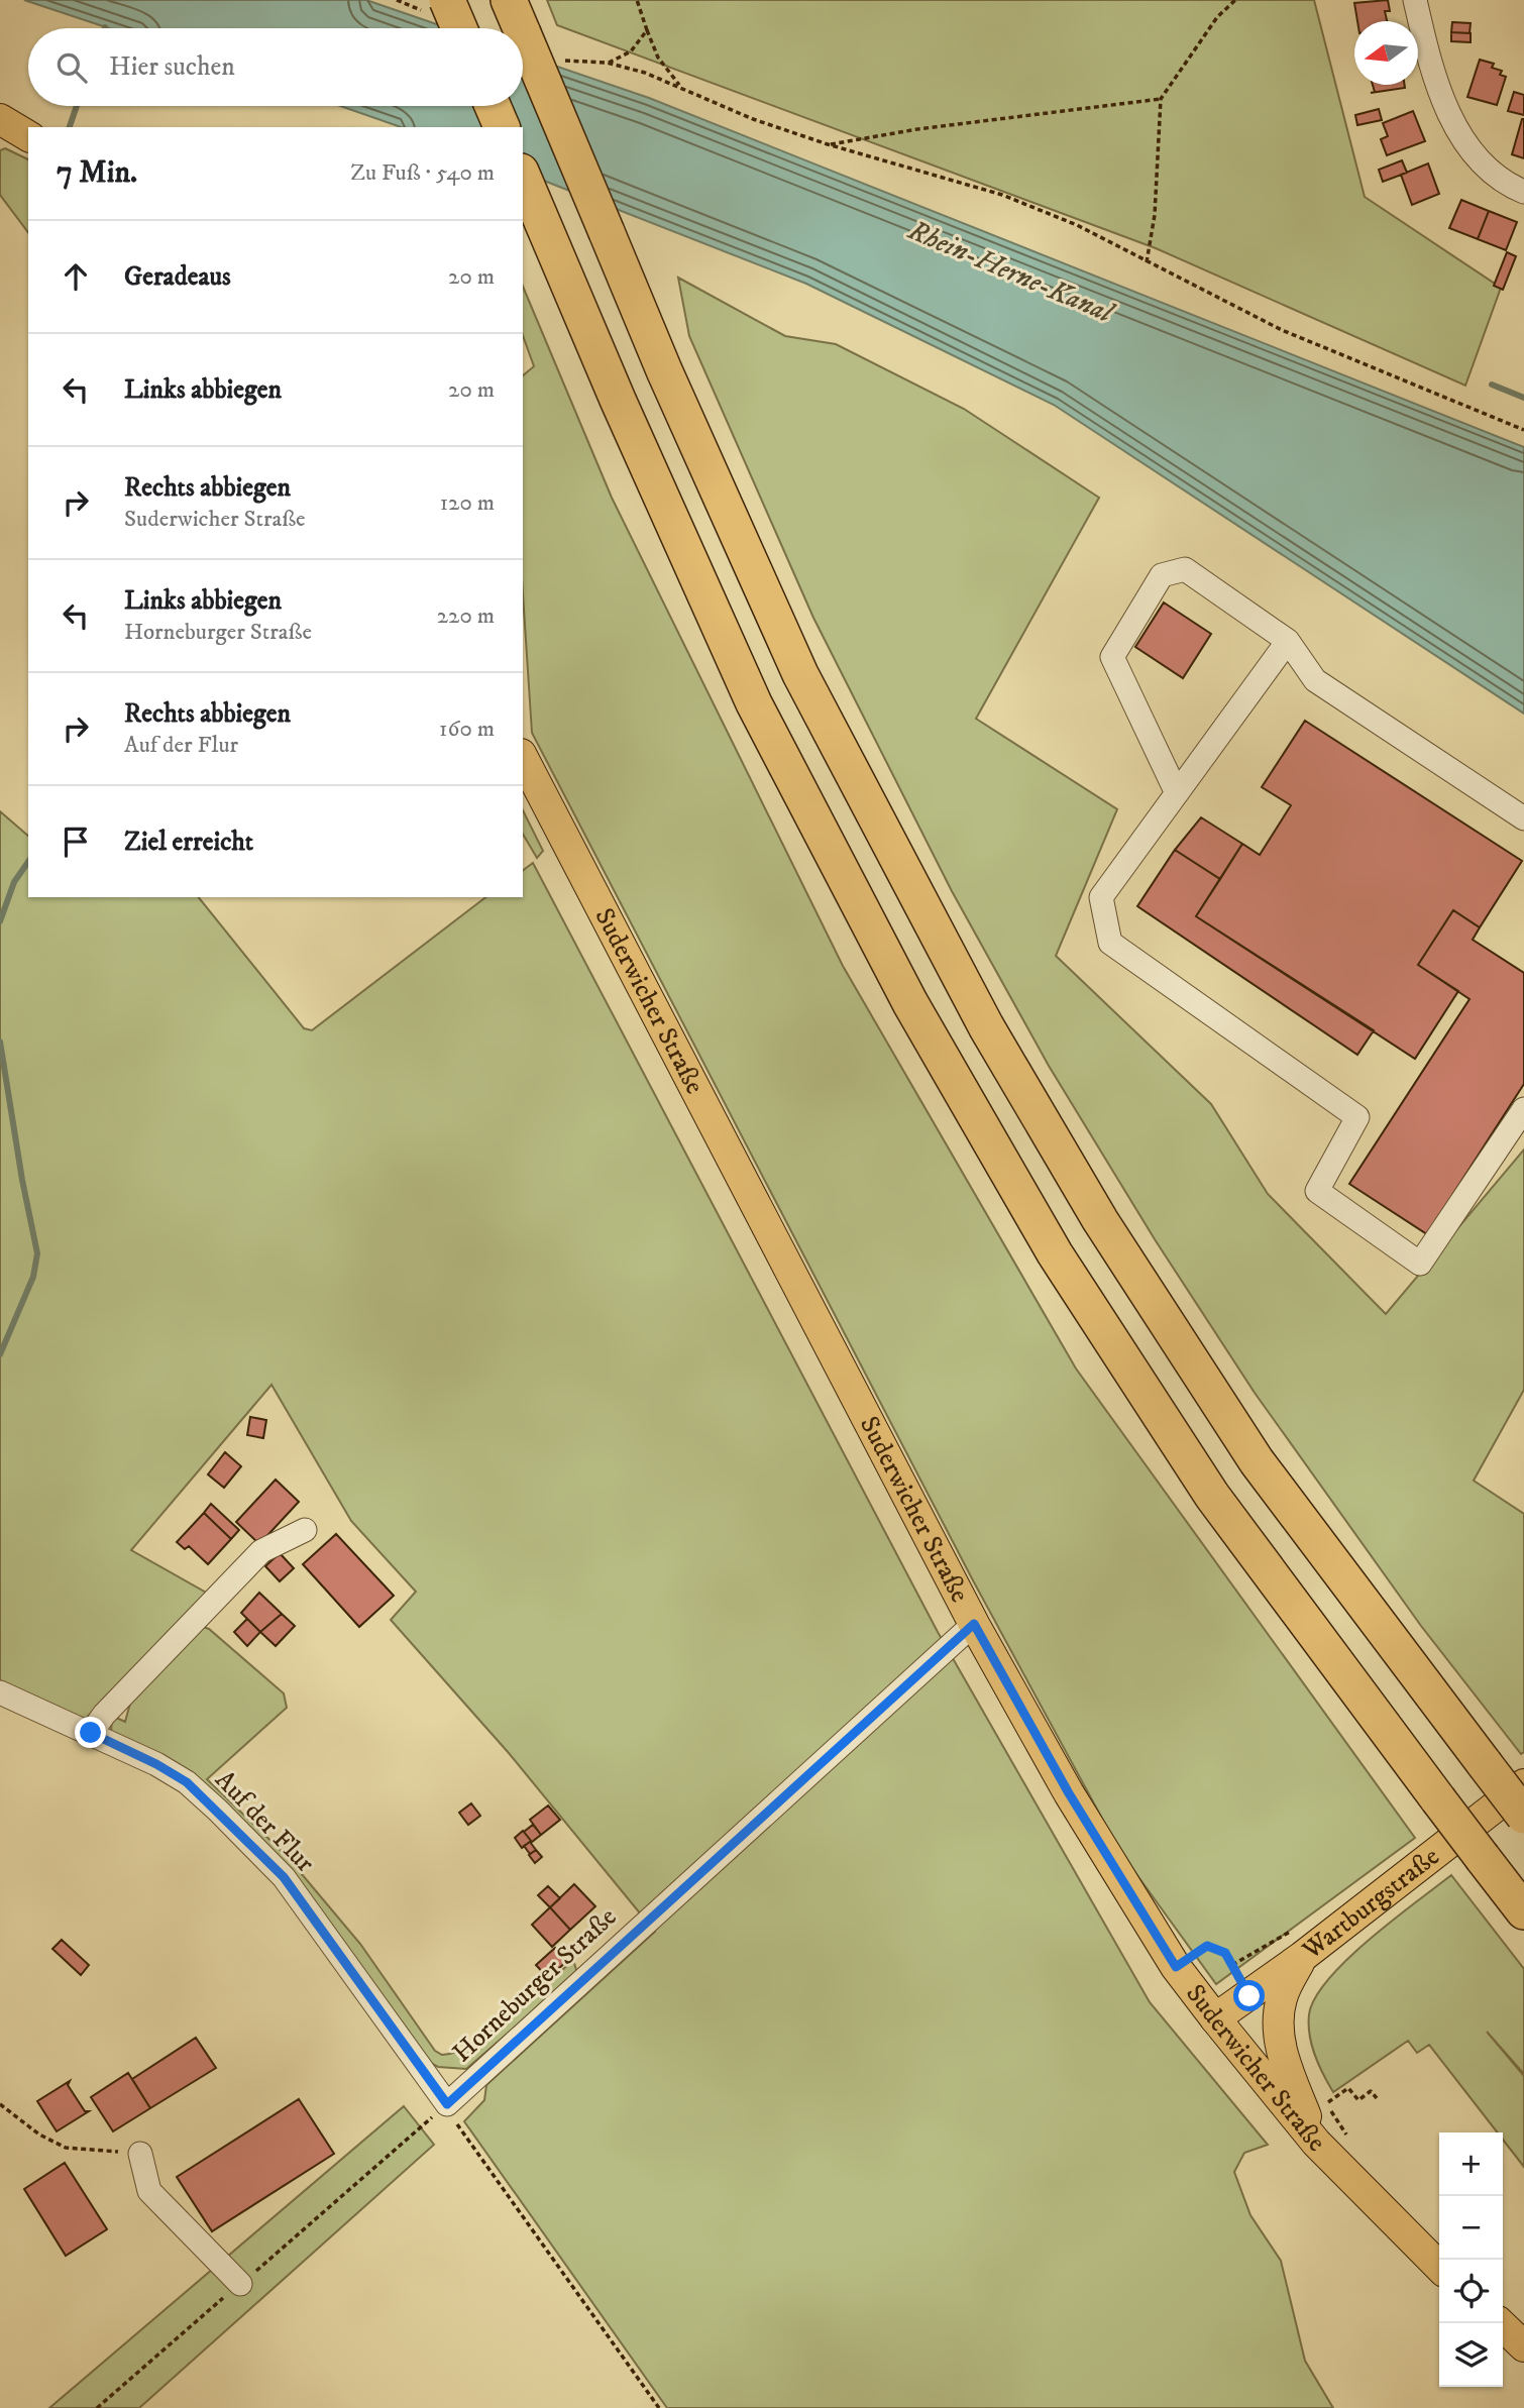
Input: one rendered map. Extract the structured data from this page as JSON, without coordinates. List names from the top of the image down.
{
  "streets": {
    "main road": ["Suderwicher Straße", "Wartburgstraße"],
    "street": ["Auf der Flur", "Horneburger Straße"]
  },
  "crossings": [
    ["Suderwicher Straße", "Wartburgstraße"],
    ["Suderwicher Straße", "Horneburger Straße"],
    ["Auf der Flur", "Horneburger Straße"]
  ],
  "water": ["Rhein-Herne-Kanal"],
  "north": "left",
  "page": {
    "search": "Hier suchen",
    "heading": ["7 Min.", "Zu Fuß · 540 m"],
    "list": [
      ["Geradeaus", "20 m"],
      ["Links abbiegen", "20 m"],
      ["Rechts abbiegen", "Suderwicher Straße", "120 m"],
      ["Links abbiegen", "Horneburger Straße", "220 m"],
      ["Rechts abbiegen", "Auf der Flur", "160 m"],
      "Ziel erreicht"
    ],
    "map_buttons": ["+", "−"]
  }
}
